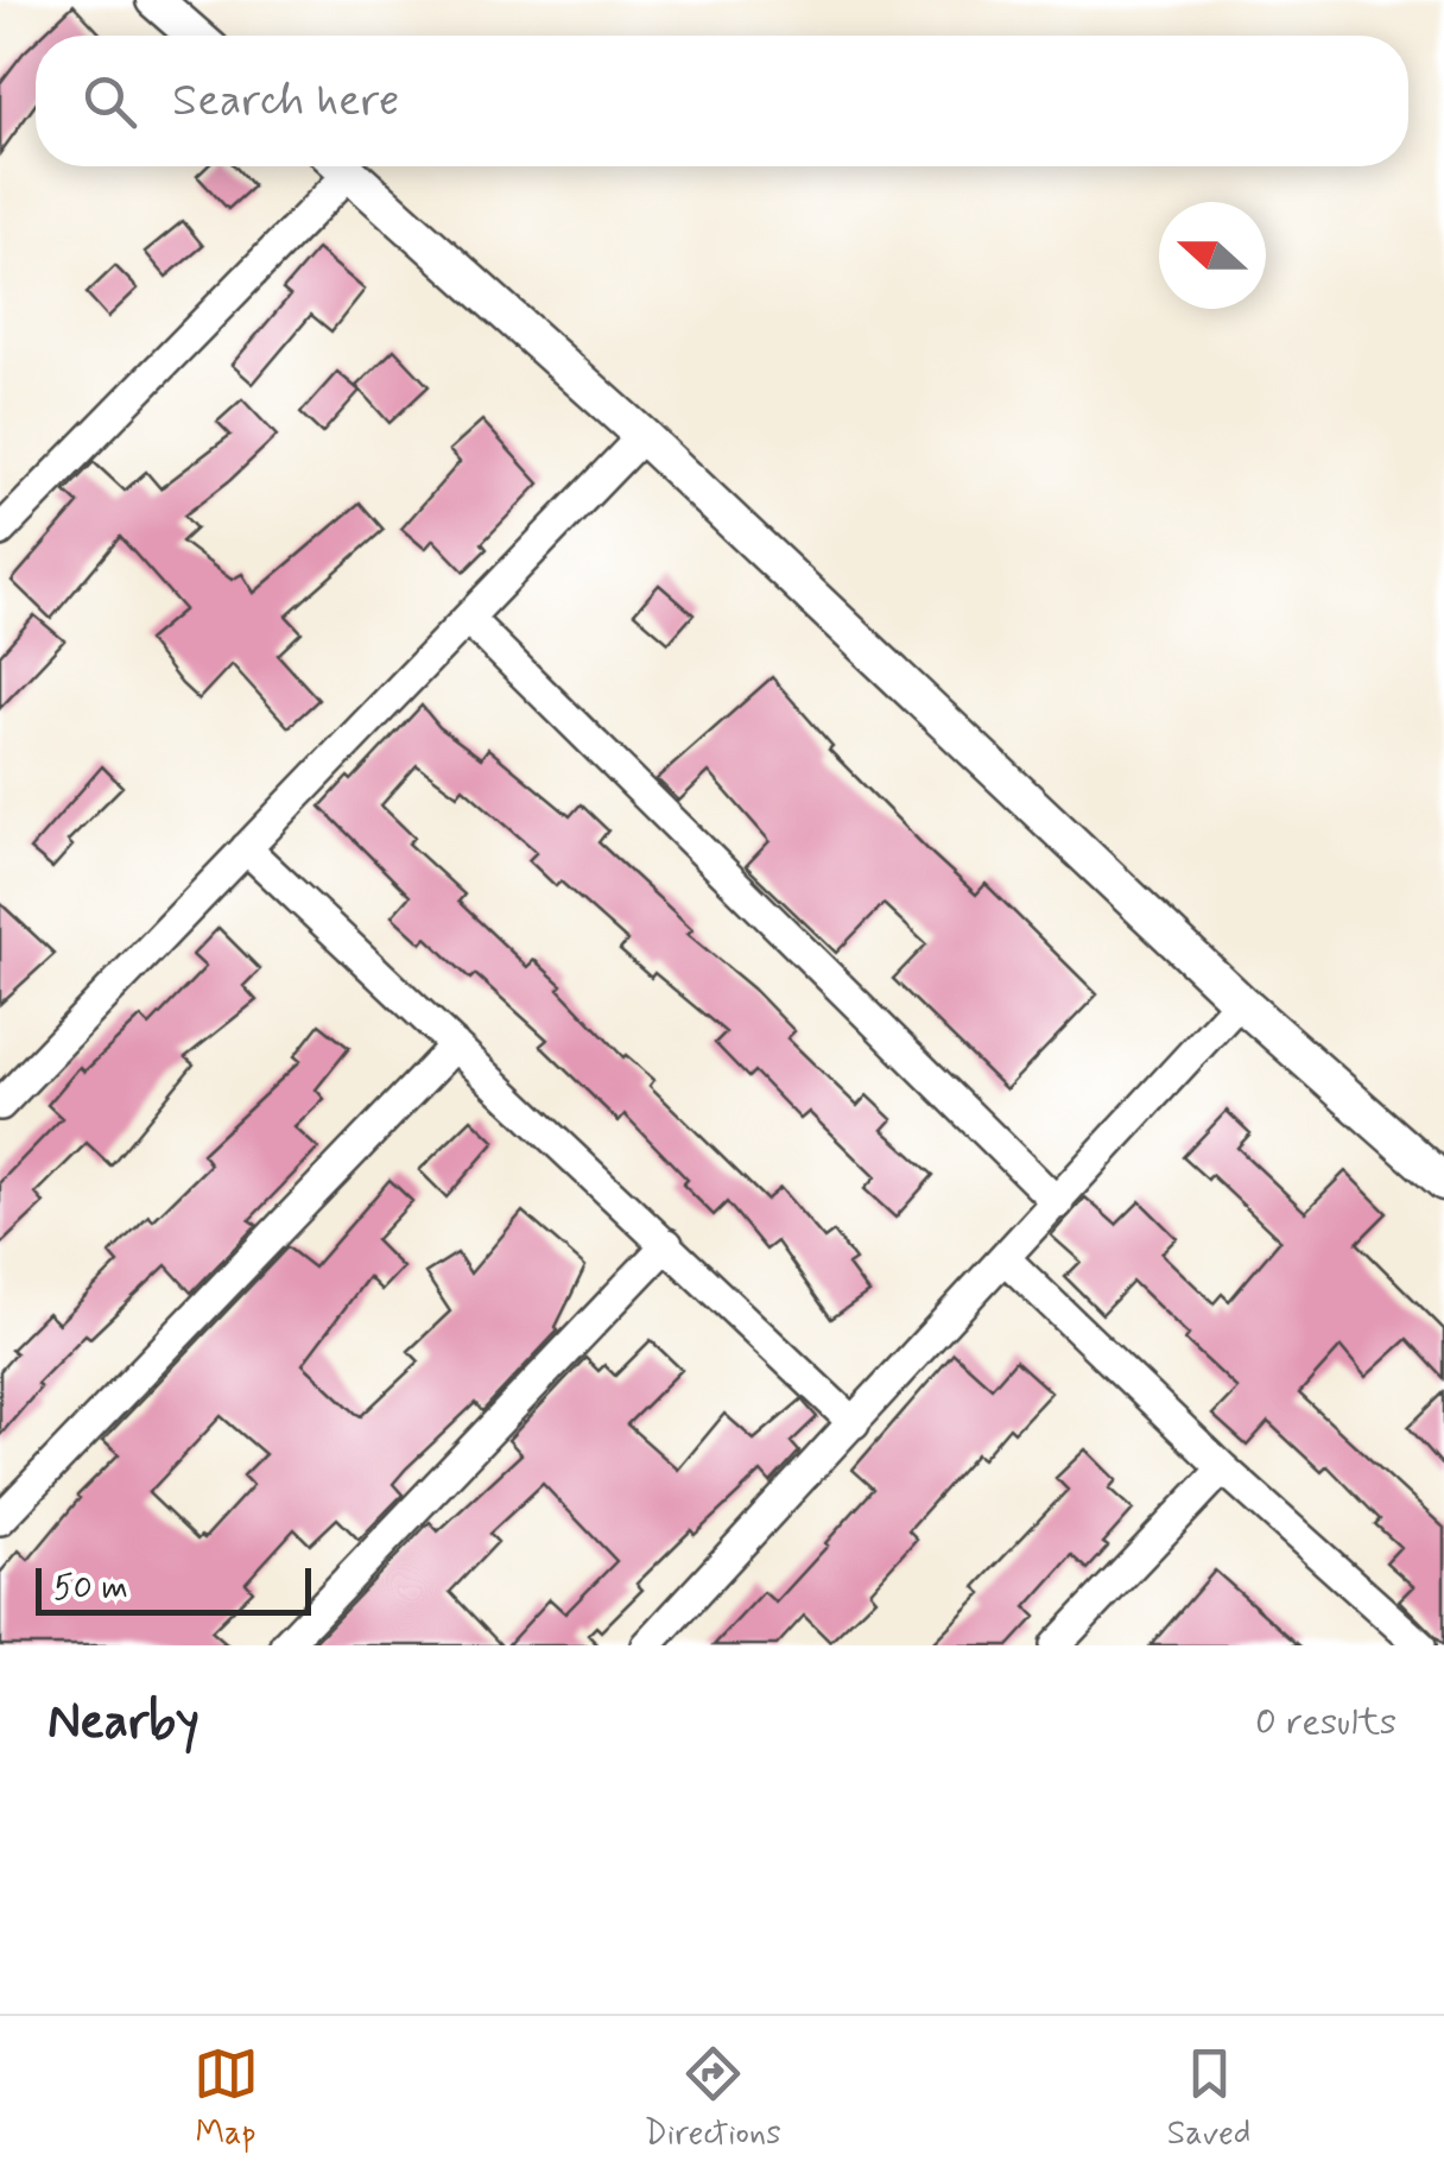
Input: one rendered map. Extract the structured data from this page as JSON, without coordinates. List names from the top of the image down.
{
  "scale_bar": "50 m",
  "north": "left",
  "page": {
    "search": "Search here",
    "scale": "50 m",
    "heading": ["Nearby", "0 results"],
    "nav": ["Map", "Directions", "Saved"]
  }
}
